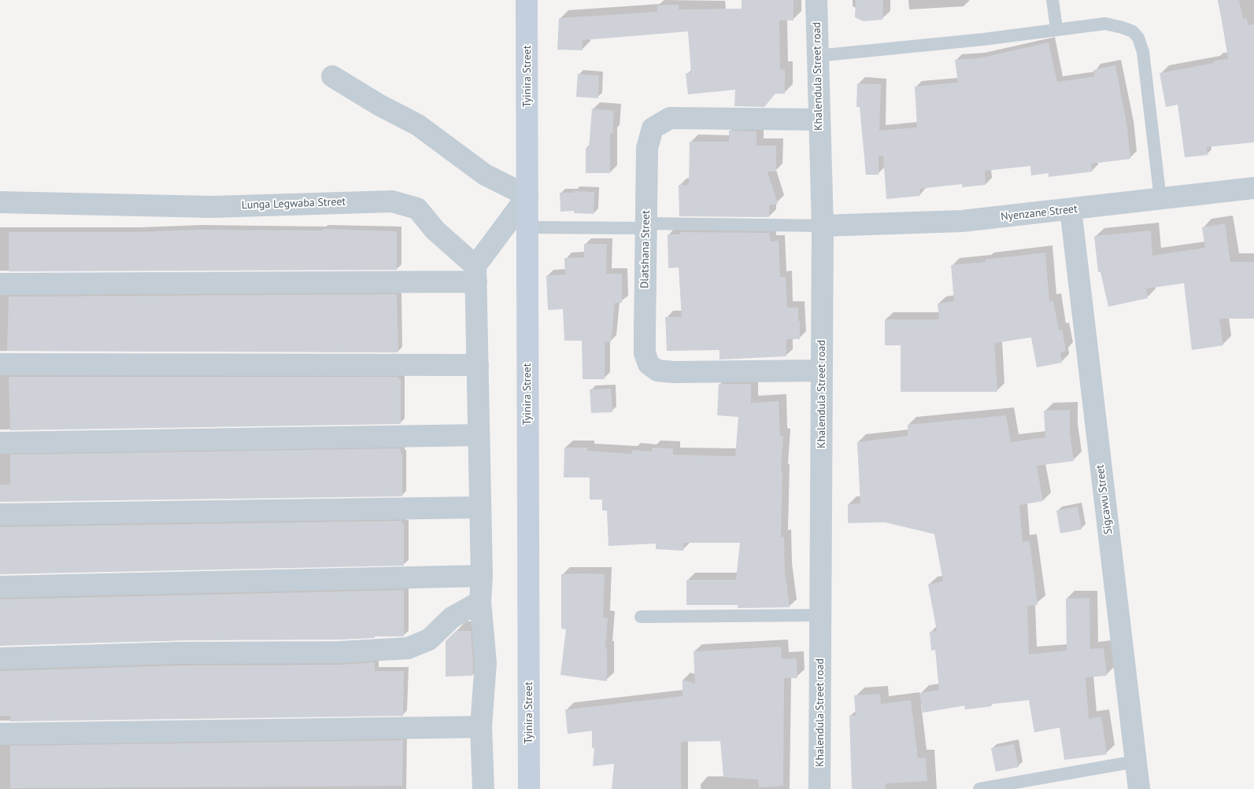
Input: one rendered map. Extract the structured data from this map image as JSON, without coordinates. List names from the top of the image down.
{
  "streets": {
    "street": [
      "Tyinira Street",
      "Khalendula Street road",
      "Lunga Legwaba Street",
      "Nyenzane Street",
      "Dlatshana Street",
      "Sigcawu Street"
    ]
  },
  "crossings": [
    ["Khalendula Street road", "Nyenzane Street"],
    ["Khalendula Street road", "Dlatshana Street"],
    ["Nyenzane Street", "Sigcawu Street"]
  ]
}
